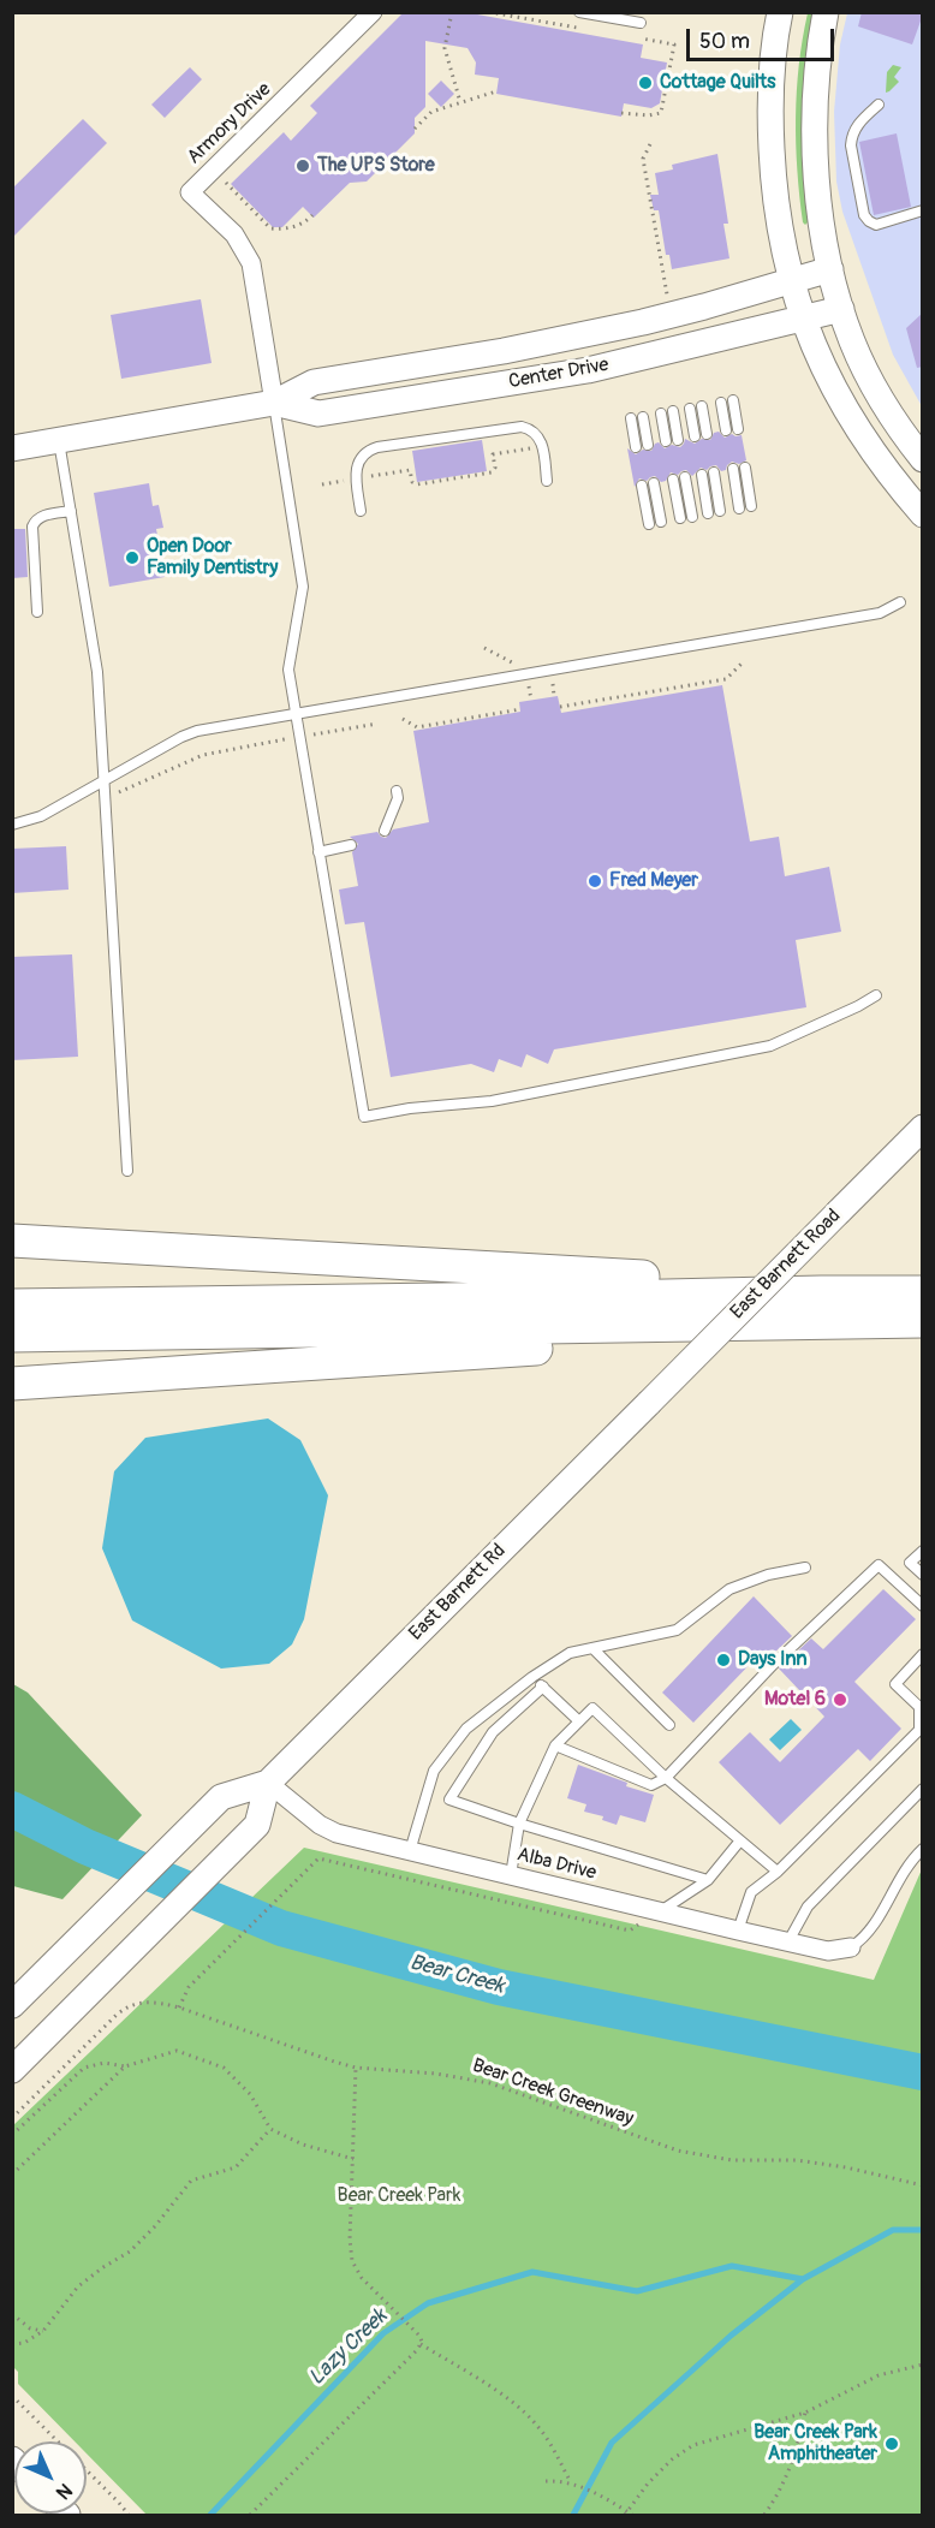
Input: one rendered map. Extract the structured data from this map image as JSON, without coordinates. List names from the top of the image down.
{
  "streets": {
    "main road": ["Center Drive", "East Barnett Road", "East Barnett Rd"],
    "street": ["Armory Drive", "Alba Drive"],
    "path": ["Bear Creek Greenway"]
  },
  "crossings": [
    ["Armory Drive", "Center Drive"],
    ["East Barnett Road", "East Barnett Rd"],
    ["East Barnett Rd", "Alba Drive"]
  ],
  "water": ["Bear Creek", "Lazy Creek"],
  "parks": ["Bear Creek Park"],
  "places": [
    "Cottage Quilts",
    "The UPS Store",
    "Open Door Family Dentistry",
    "Fred Meyer",
    "Days Inn",
    "Motel 6",
    "Bear Creek Park Amphitheater"
  ],
  "scale_bar": "50 m",
  "north": "bottom right"
}
